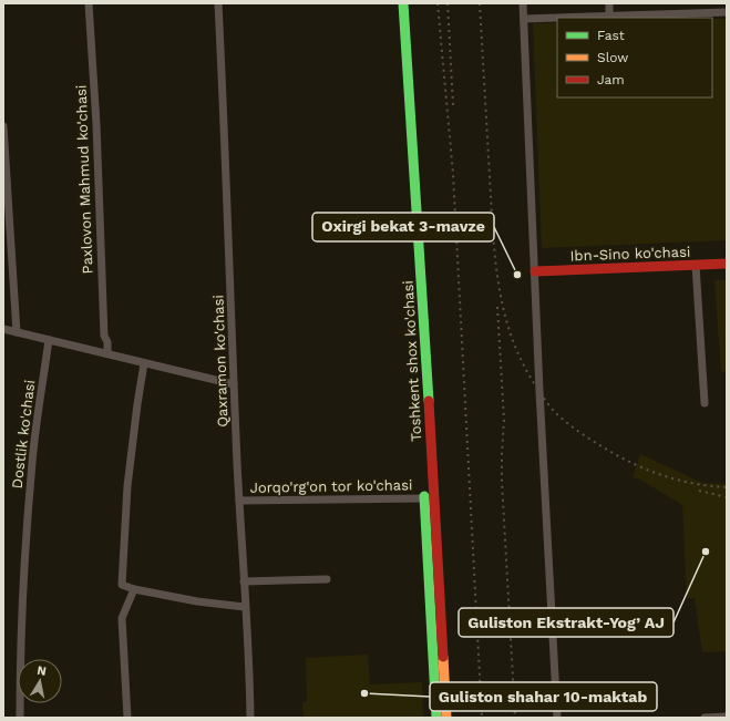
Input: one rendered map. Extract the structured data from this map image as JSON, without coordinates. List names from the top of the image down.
{
  "streets": {
    "main road": ["Ibn-Sino ko'chasi", "Toshkent shox ko'chasi"],
    "street": [
      "Paxlovon Mahmud ko'chasi",
      "Qaxramon ko'chasi",
      "Dostlik ko'chasi",
      "Jorqo'rg'on tor ko'chasi"
    ]
  },
  "crossings": [
    ["Qaxramon ko'chasi", "Jorqo'rg'on tor ko'chasi"],
    ["Toshkent shox ko'chasi", "Jorqo'rg'on tor ko'chasi"]
  ],
  "places": ["Oxirgi bekat 3-mavze", "Guliston Ekstrakt-Yog’ AJ", "Guliston shahar 10-maktab"],
  "legend": ["Fast", "Slow", "Jam"],
  "north": "top"
}
